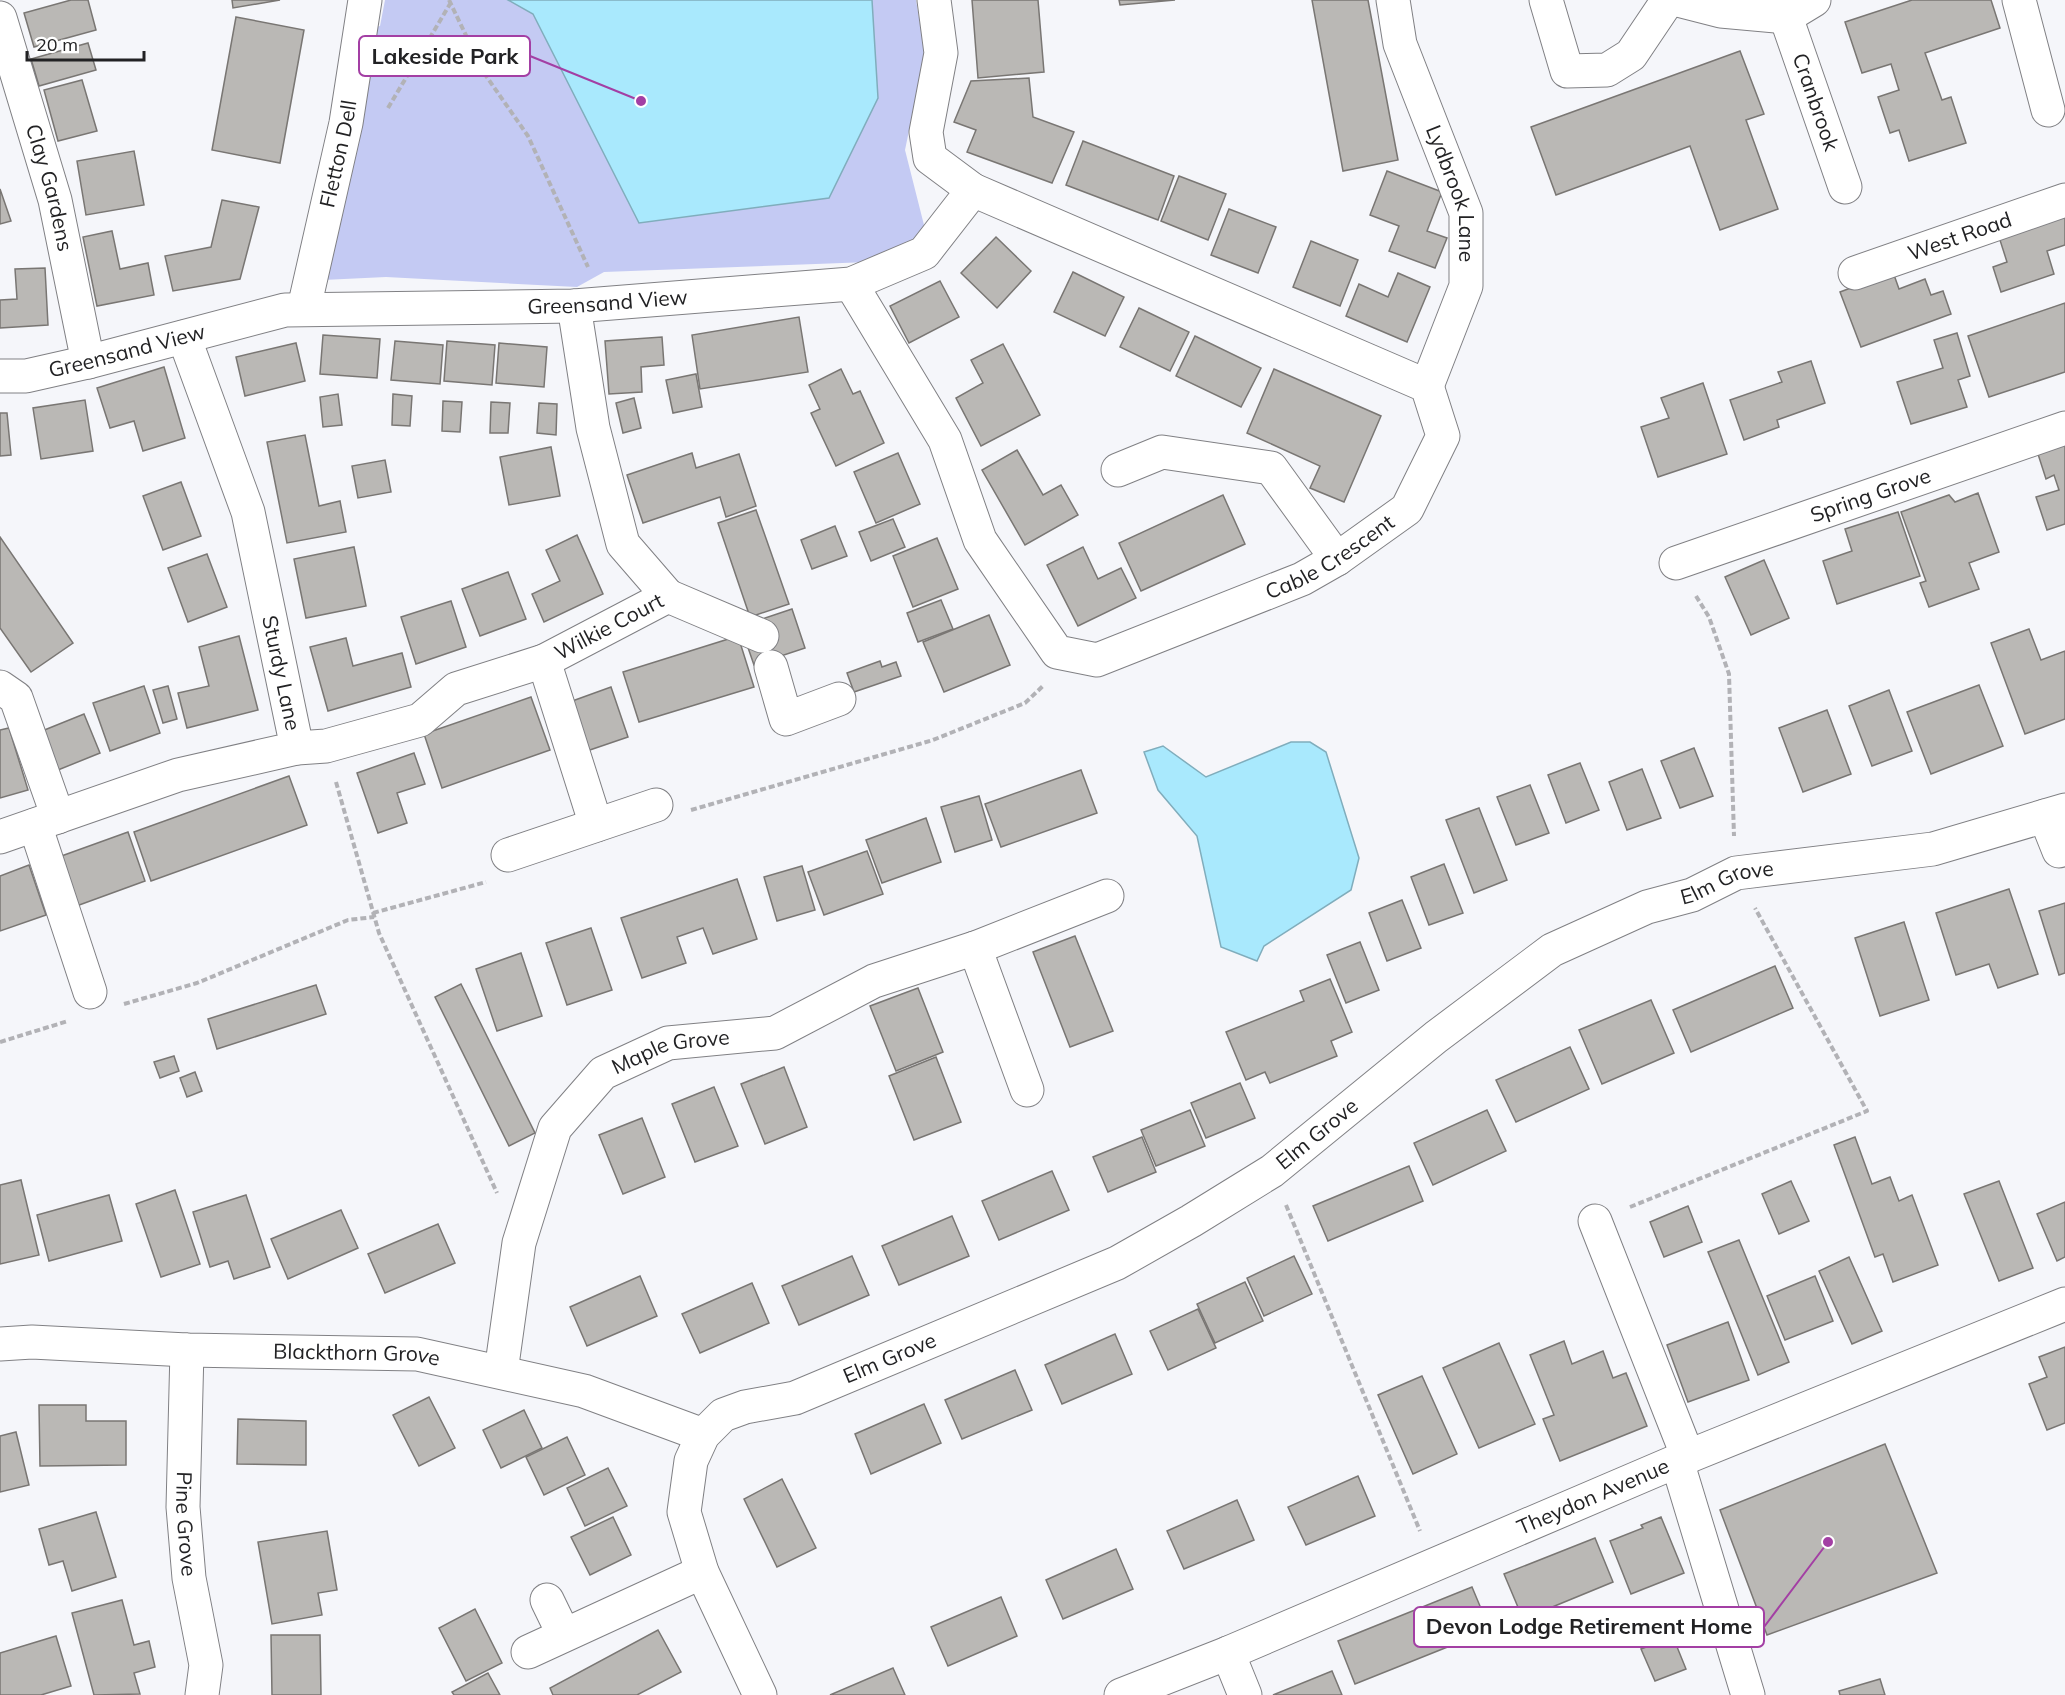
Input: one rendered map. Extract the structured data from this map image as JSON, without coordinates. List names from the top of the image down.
{
  "streets": {
    "street": [
      "Cranbrook",
      "Fletton Dell",
      "Clay Gardens",
      "Lydbrook Lane",
      "West Road",
      "Greensand View",
      "Spring Grove",
      "Cable Crescent",
      "Wilkie Court",
      "Sturdy Lane",
      "Elm Grove",
      "Maple Grove",
      "Blackthorn Grove",
      "Theydon Avenue",
      "Pine Grove"
    ]
  },
  "crossings": [
    ["Fletton Dell", "Greensand View"],
    ["Clay Gardens", "Greensand View"],
    ["Lydbrook Lane", "Cable Crescent"],
    ["Greensand View", "Wilkie Court"],
    ["Greensand View", "Sturdy Lane"],
    ["Wilkie Court", "Sturdy Lane"],
    ["Elm Grove", "Blackthorn Grove"],
    ["Maple Grove", "Blackthorn Grove"],
    ["Blackthorn Grove", "Pine Grove"]
  ],
  "places": ["Lakeside Park", "Devon Lodge Retirement Home"],
  "scale_bar": "20 m"
}
